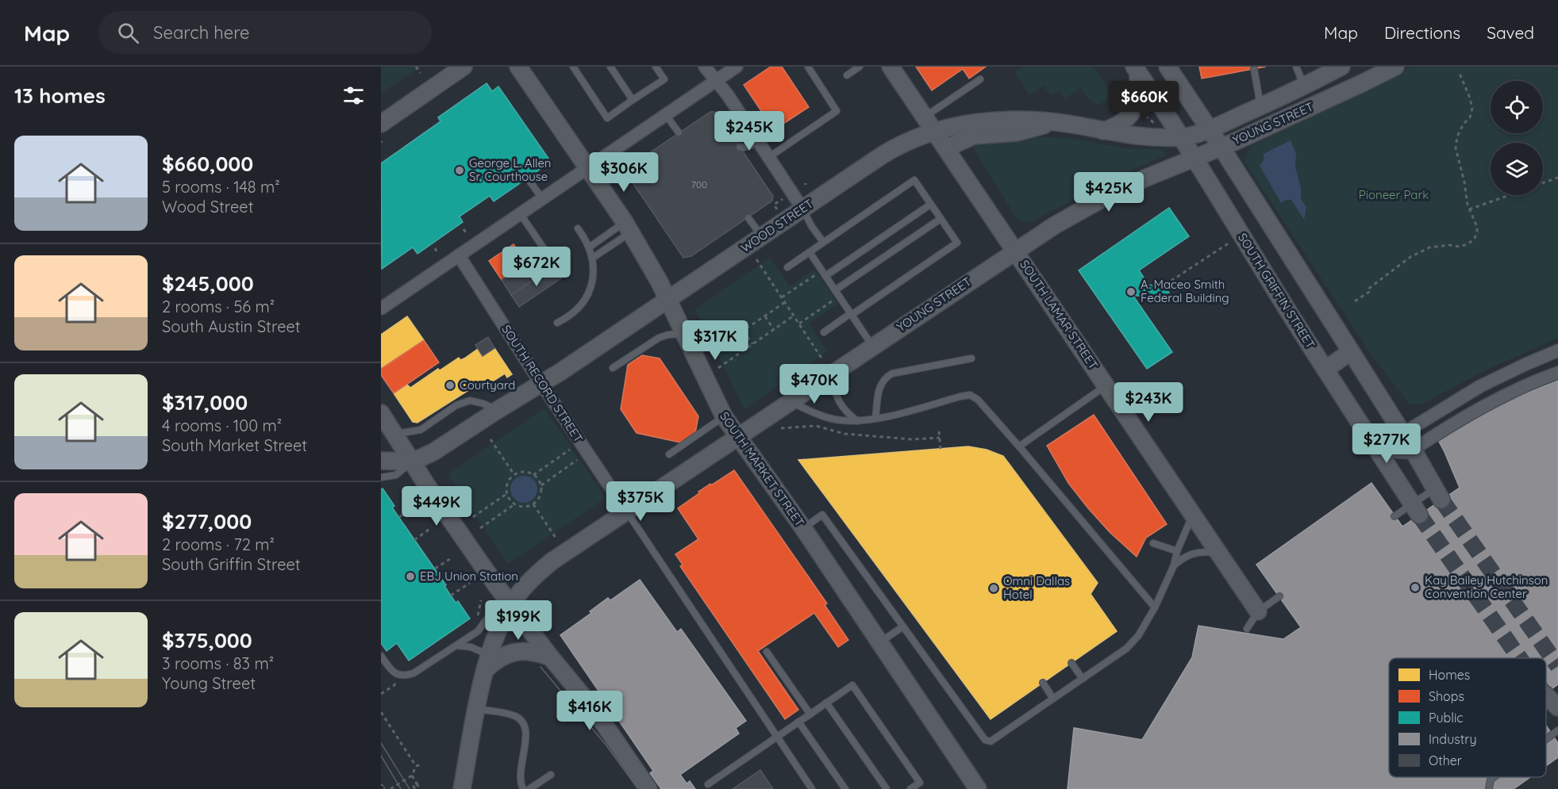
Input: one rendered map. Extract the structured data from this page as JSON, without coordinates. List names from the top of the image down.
{
  "streets": {
    "main road": [
      "YOUNG STREET",
      "WOOD STREET",
      "SOUTH GRIFFIN STREET",
      "SOUTH LAMAR STREET",
      "SOUTH MARKET STREET"
    ],
    "street": ["SOUTH RECORD STREET"]
  },
  "crossings": [
    ["YOUNG STREET", "WOOD STREET"],
    ["YOUNG STREET", "SOUTH GRIFFIN STREET"],
    ["YOUNG STREET", "SOUTH LAMAR STREET"],
    ["YOUNG STREET", "SOUTH RECORD STREET"],
    ["YOUNG STREET", "SOUTH MARKET STREET"],
    ["WOOD STREET", "SOUTH GRIFFIN STREET"],
    ["WOOD STREET", "SOUTH LAMAR STREET"],
    ["WOOD STREET", "SOUTH RECORD STREET"],
    ["WOOD STREET", "SOUTH MARKET STREET"]
  ],
  "parks": ["Pioneer Park"],
  "places": [
    "George L. Allen Sr. Courthouse",
    "A. Maceo Smith Federal Building",
    "Courtyard",
    "EBJ Union Station",
    "Kay Bailey Hutchinson Convention Center",
    "Omni Dallas Hotel"
  ],
  "house_numbers": ["700"],
  "legend": [
    "Homes",
    "Shops",
    "Public",
    "Industry",
    "Other"
  ],
  "page": {
    "header": "Map",
    "search": "Search here",
    "nav": ["Map", "Directions", "Saved"],
    "heading": "13 homes",
    "price": [
      "$660K",
      "$245K",
      "$306K",
      "$425K",
      "$672K",
      "$317K",
      "$470K",
      "$243K",
      "$277K",
      "$375K",
      "$449K",
      "$199K",
      "$416K"
    ],
    "list": [
      {
        "name": "$660,000",
        "note": "5 rooms · 148 m² · Wood Street"
      },
      {
        "name": "$245,000",
        "note": "2 rooms · 56 m² · South Austin Street"
      },
      {
        "name": "$317,000",
        "note": "4 rooms · 100 m² · South Market Street"
      },
      {
        "name": "$277,000",
        "note": "2 rooms · 72 m² · South Griffin Street"
      },
      {
        "name": "$375,000",
        "note": "3 rooms · 83 m² · Young Street"
      }
    ]
  }
}
